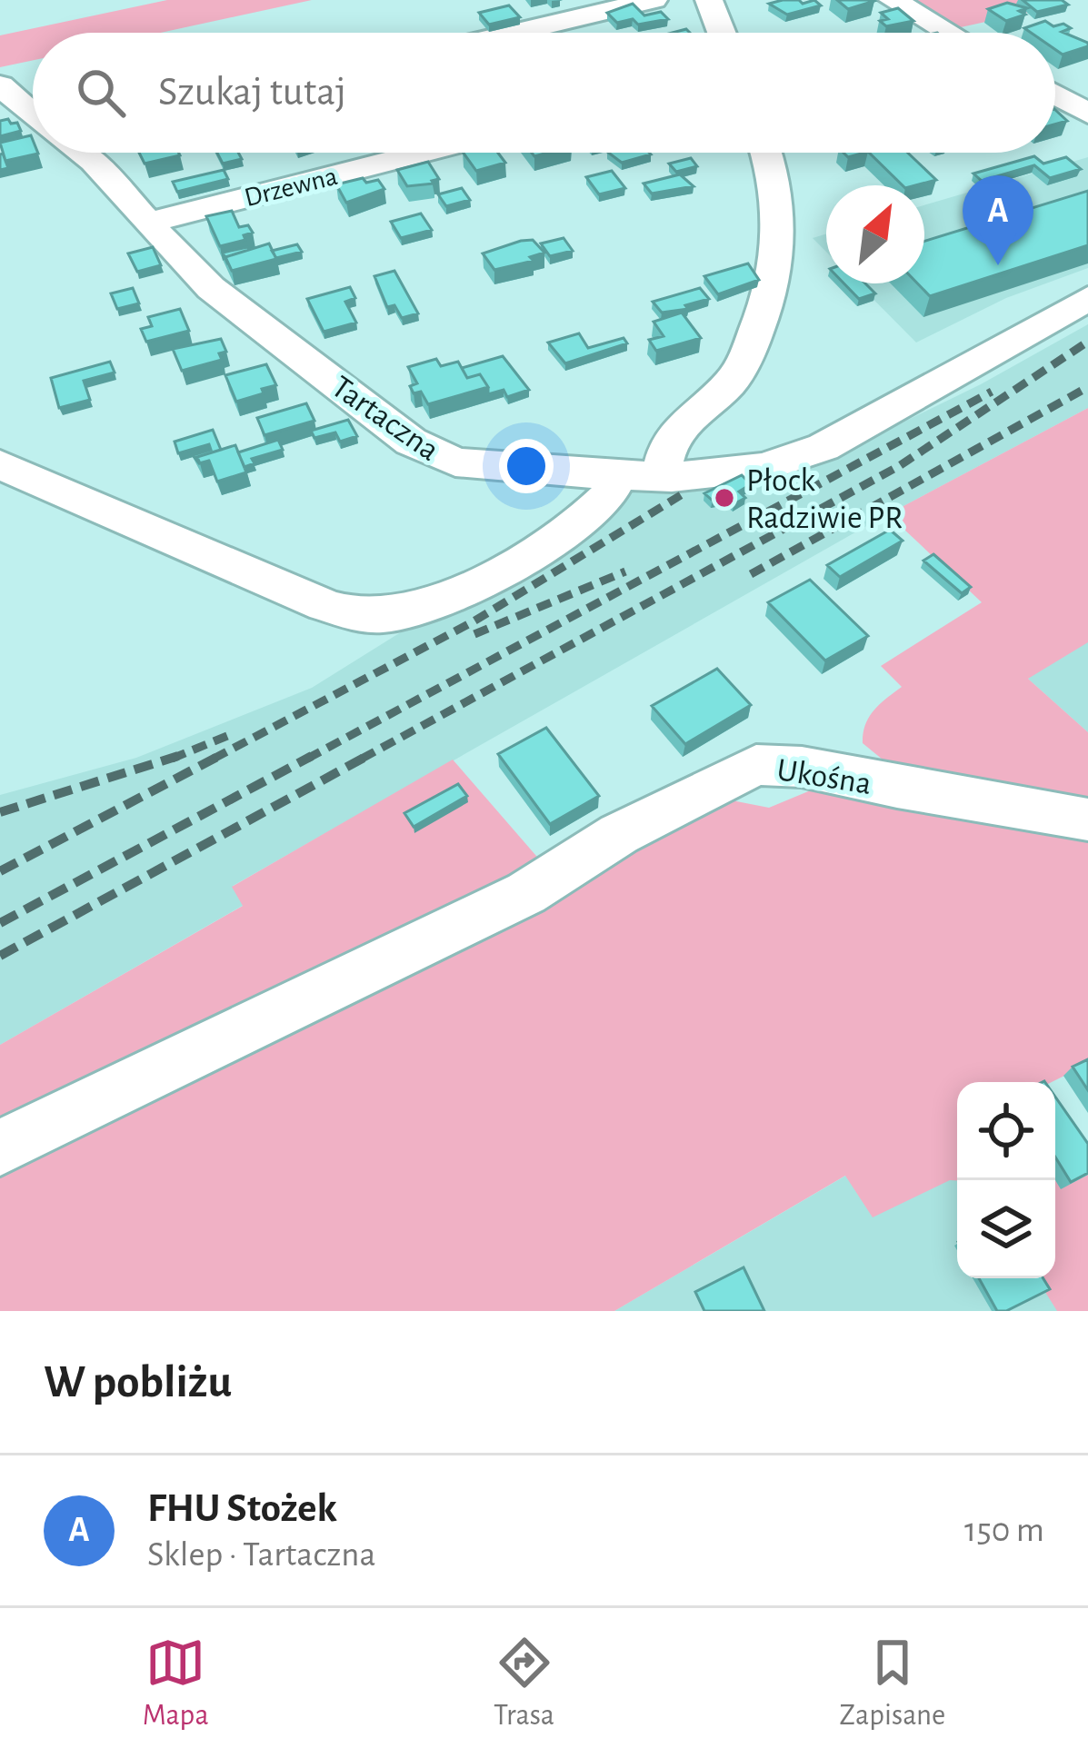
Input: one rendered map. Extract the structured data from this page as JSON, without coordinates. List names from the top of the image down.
{
  "streets": {
    "street": ["Drzewna", "Tartaczna", "Ukośna"]
  },
  "crossings": [
    ["Drzewna", "Tartaczna"]
  ],
  "places": ["Płock Radziwie PR"],
  "north": "top right",
  "page": {
    "search": "Szukaj tutaj",
    "pins": "A",
    "heading": "W pobliżu",
    "list": [
      {
        "mark": "A",
        "name": "FHU Stożek",
        "note": "Sklep · Tartaczna",
        "value": "150 m"
      }
    ],
    "nav": ["Mapa", "Trasa", "Zapisane"]
  }
}
